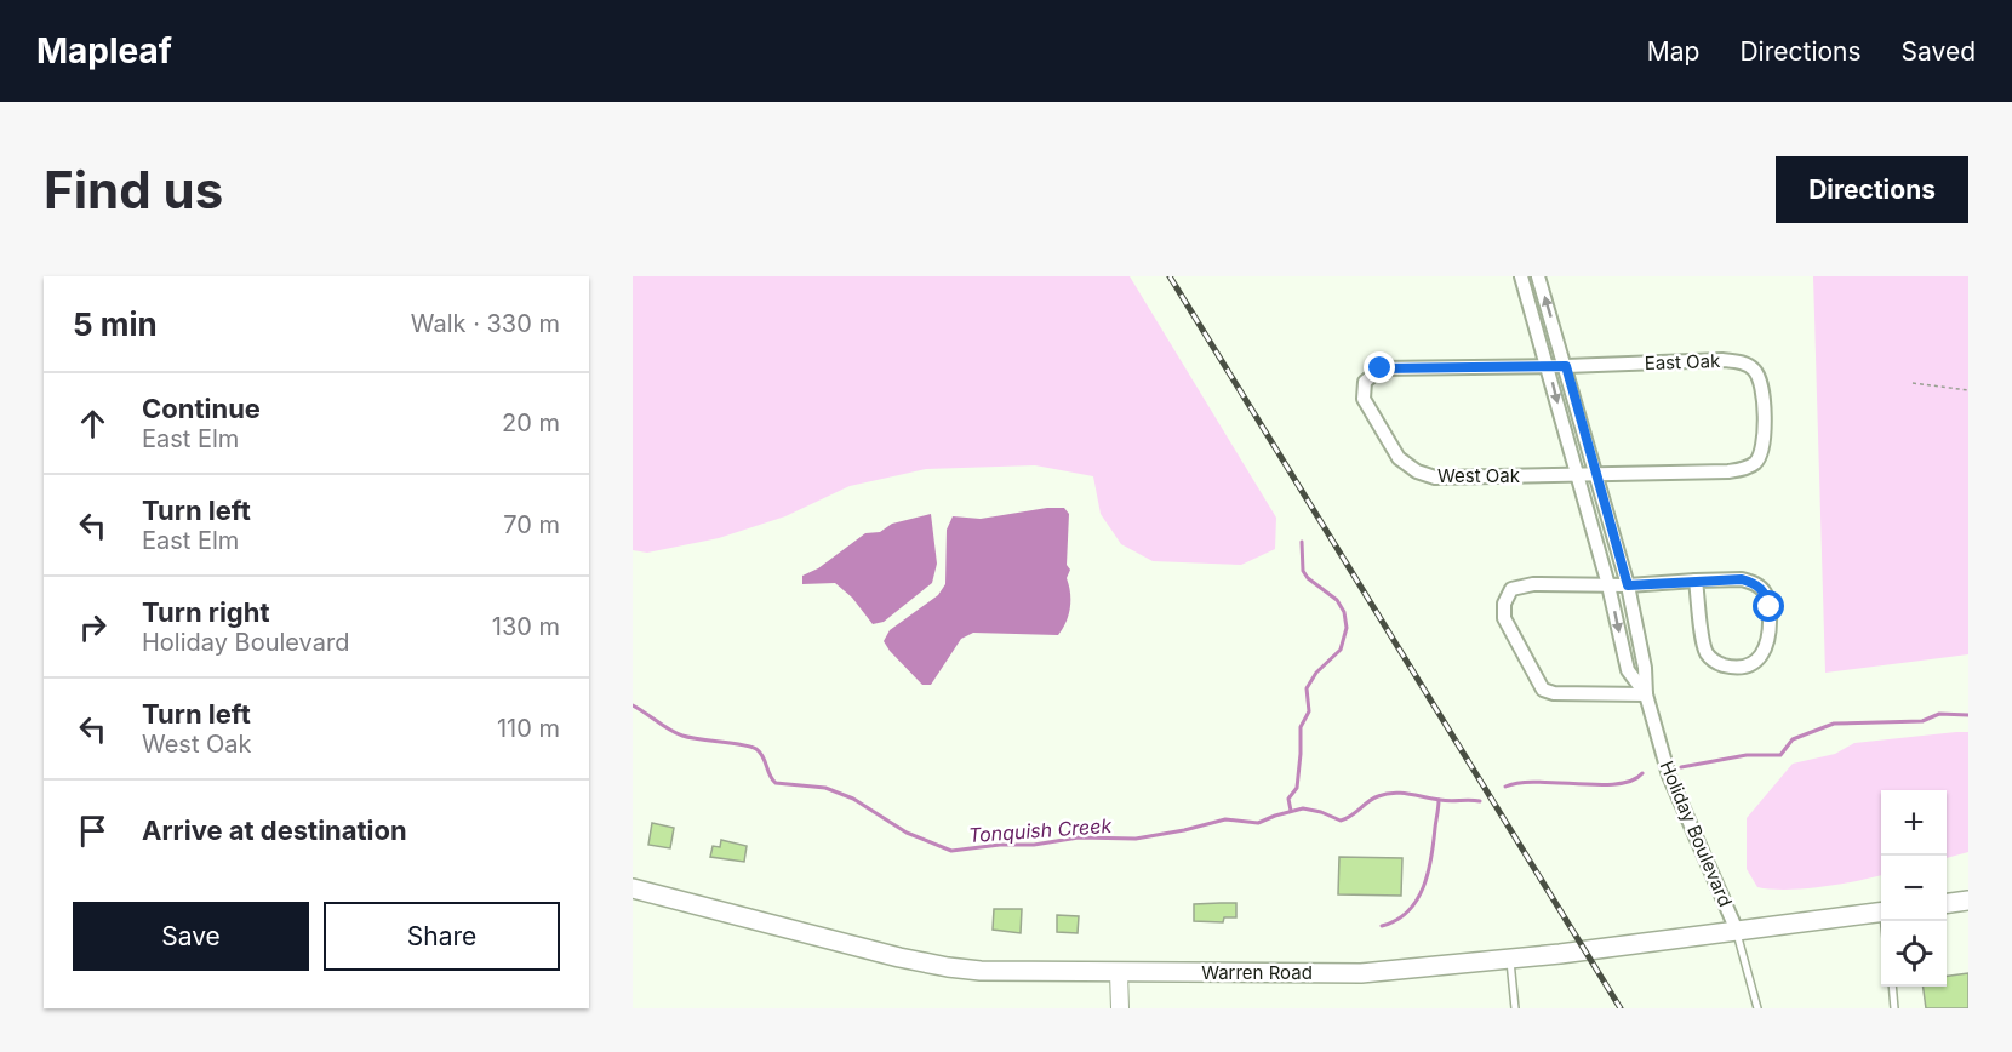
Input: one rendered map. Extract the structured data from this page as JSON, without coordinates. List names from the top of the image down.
{
  "streets": {
    "main road": ["Warren Road"],
    "street": ["East Oak", "West Oak", "Holiday Boulevard"]
  },
  "crossings": [
    ["East Oak", "West Oak"],
    ["East Oak", "Holiday Boulevard"],
    ["West Oak", "Holiday Boulevard"],
    ["Holiday Boulevard", "Warren Road"]
  ],
  "water": ["Tonquish Creek"],
  "page": {
    "header": "Mapleaf",
    "nav": ["Map", "Directions", "Saved"],
    "buttons": [
      "Directions",
      ["Save", "Share"]
    ],
    "title": "Find us",
    "heading": ["5 min", "Walk · 330 m"],
    "list": [
      ["Continue", "East Elm", "20 m"],
      ["Turn left", "East Elm", "70 m"],
      ["Turn right", "Holiday Boulevard", "130 m"],
      ["Turn left", "West Oak", "110 m"],
      "Arrive at destination"
    ],
    "map_buttons": ["+", "−"]
  }
}
